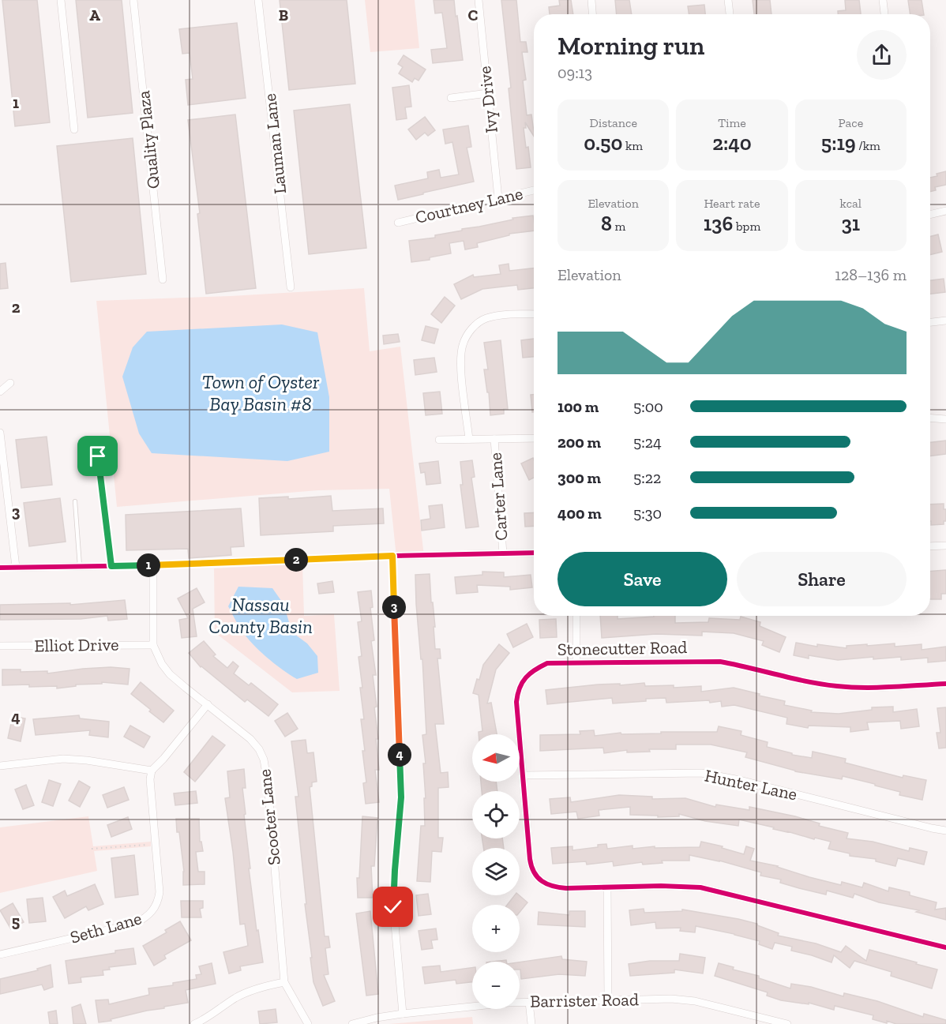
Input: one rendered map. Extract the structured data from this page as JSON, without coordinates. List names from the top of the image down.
{
  "streets": {
    "street": [
      "Ivy Drive",
      "Quality Plaza",
      "Lauman Lane",
      "Courtney Lane",
      "Carter Lane",
      "Elliot Drive",
      "Stonecutter Road",
      "Hunter Lane",
      "Scooter Lane",
      "Seth Lane",
      "Barrister Road"
    ]
  },
  "crossings": [
    ["Ivy Drive", "Courtney Lane"],
    ["Elliot Drive", "Scooter Lane"],
    ["Stonecutter Road", "Hunter Lane"]
  ],
  "water": ["Town of Oyster Bay Basin #8", "Nassau County Basin"],
  "north": "left",
  "page": {
    "heading": ["Morning run", "09:13"],
    "stats": [
      ["Distance", "0.50 km"],
      ["Time", "2:40"],
      ["Pace", "5:19 /km"],
      ["Elevation", "8 m"],
      ["Heart rate", "136 bpm"],
      ["kcal", "31"]
    ],
    "chart": ["Elevation", "128–136 m"],
    "list": [
      {
        "name": "100 m",
        "note": "5:00"
      },
      {
        "name": "200 m",
        "note": "5:24"
      },
      {
        "name": "300 m",
        "note": "5:22"
      },
      {
        "name": "400 m",
        "note": "5:30"
      }
    ],
    "buttons": ["Save", "Share"],
    "pins": [
      "2",
      "1",
      "3",
      "4"
    ],
    "map_buttons": ["+", "−"]
  },
  "grid": {
    "columns": ["A", "B", "C"],
    "rows": [
      "1",
      "2",
      "3",
      "4",
      "5"
    ]
  }
}
